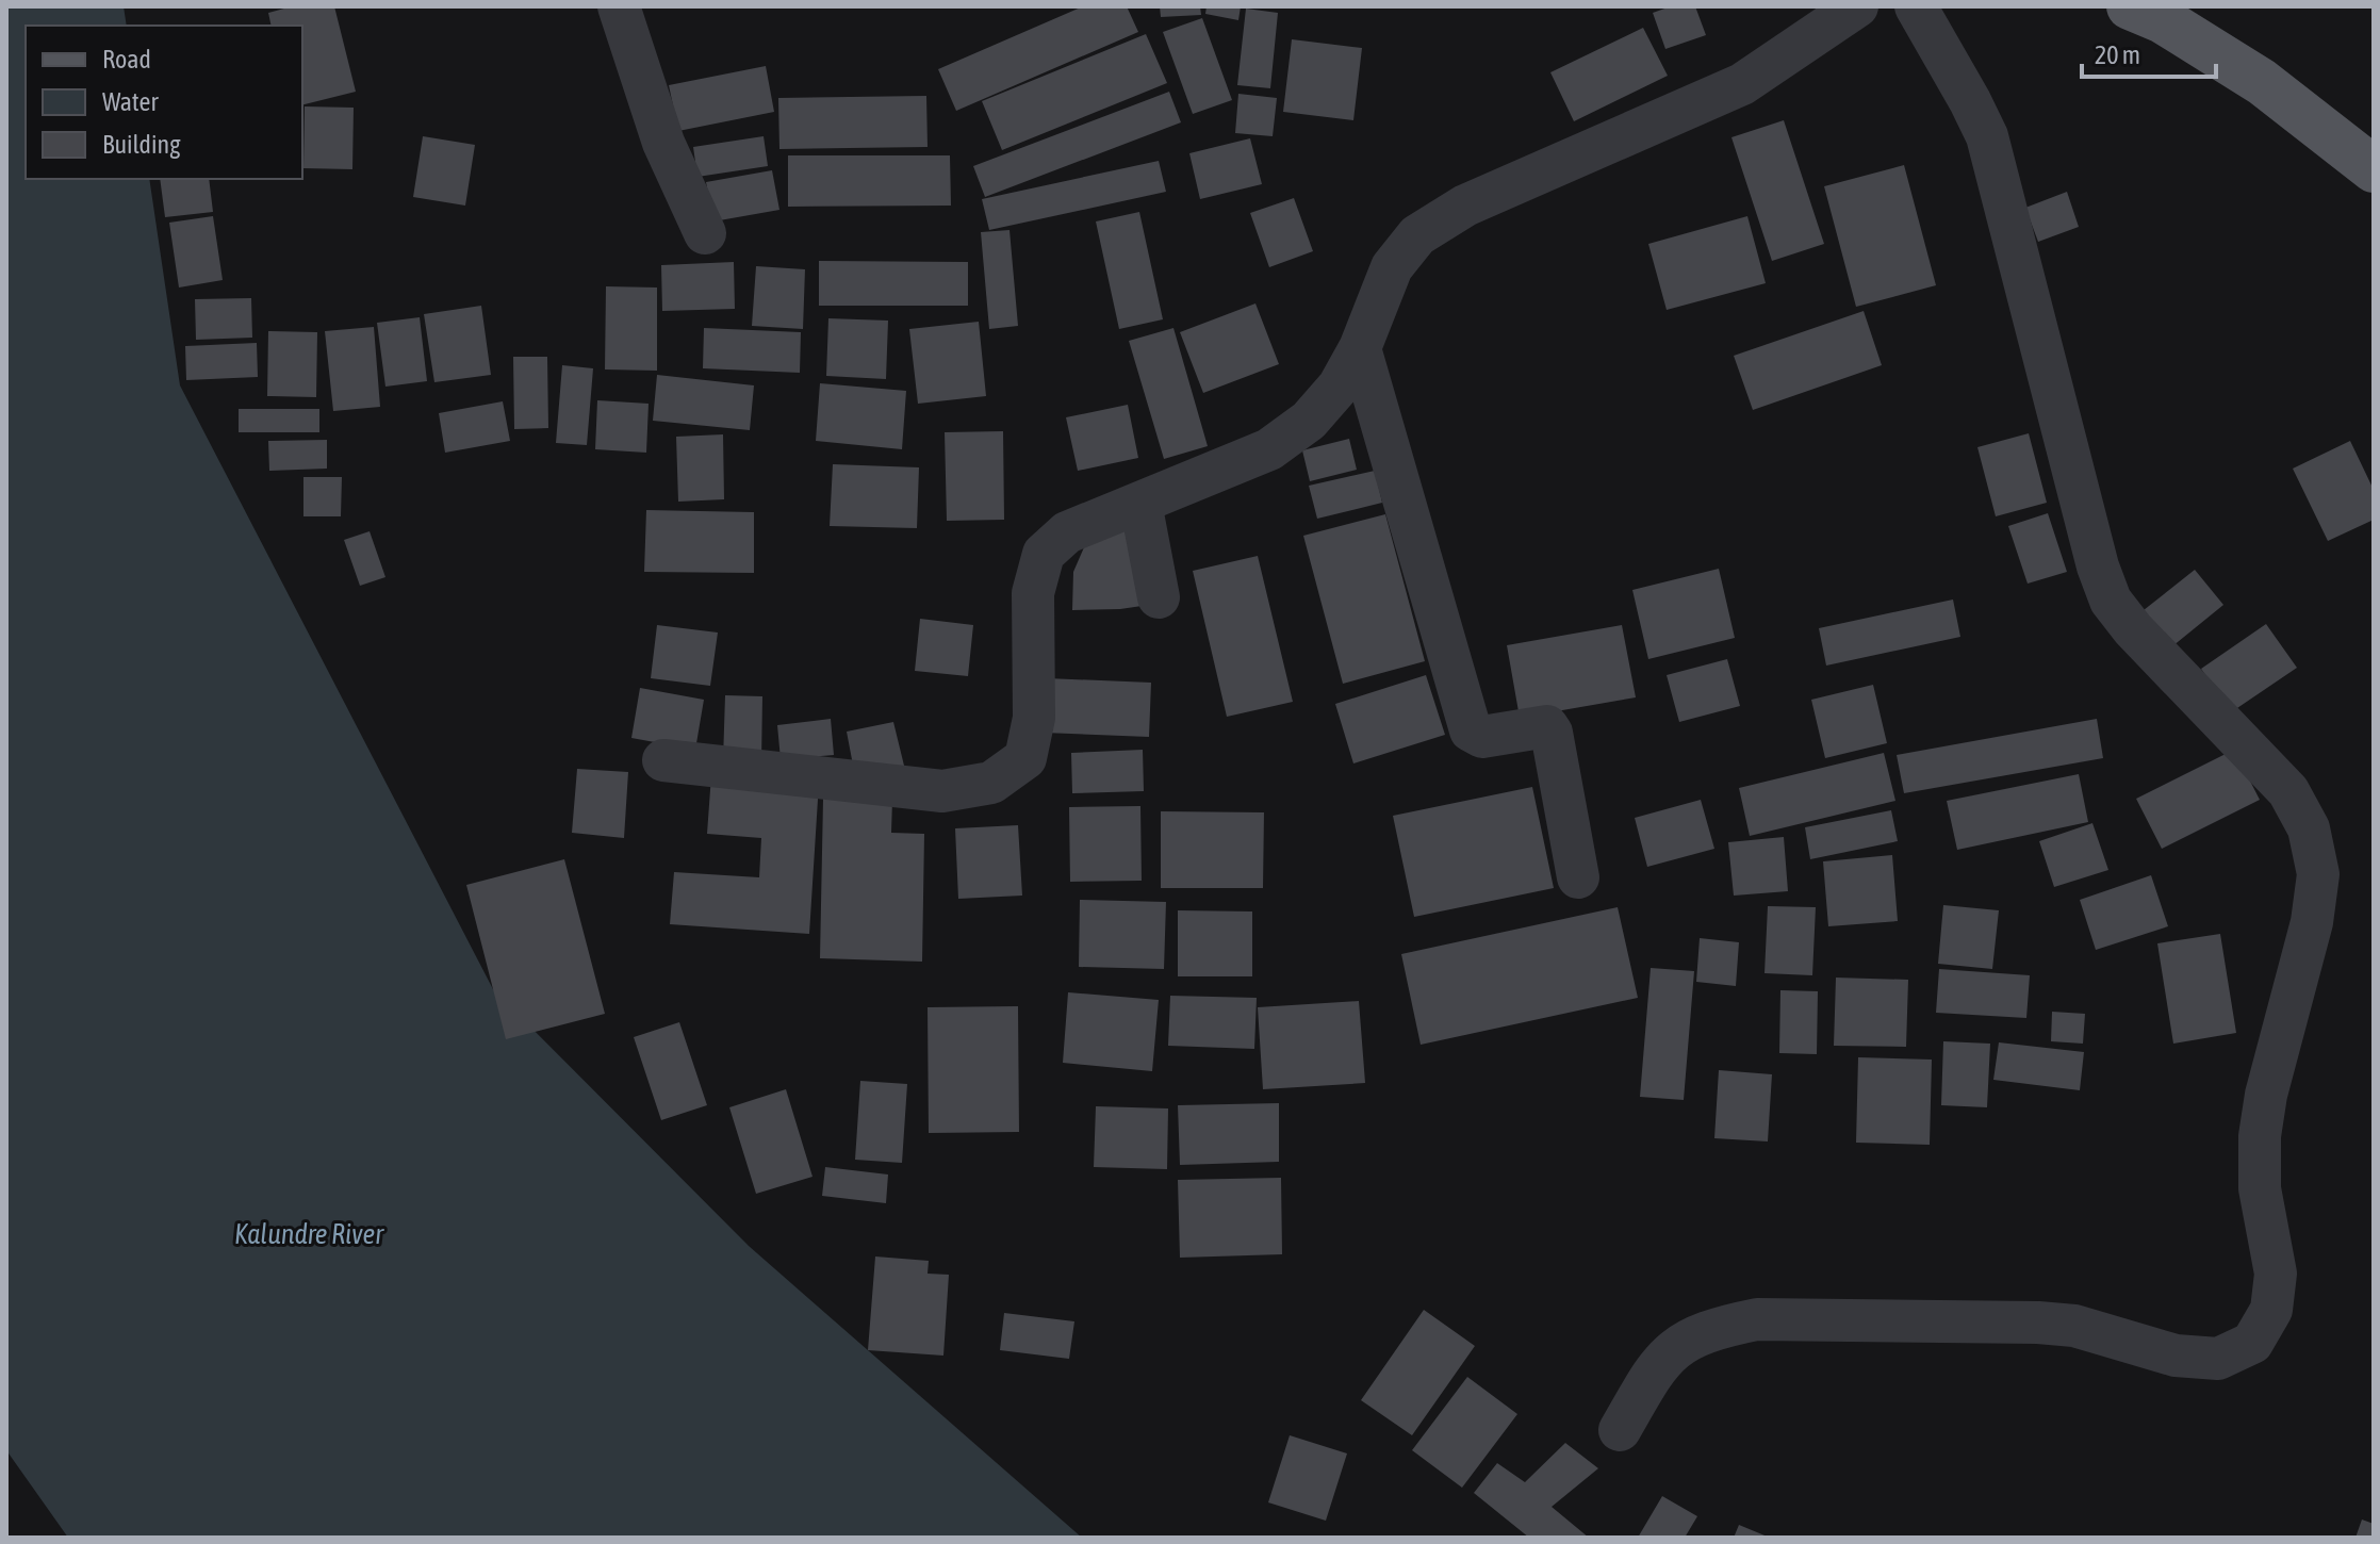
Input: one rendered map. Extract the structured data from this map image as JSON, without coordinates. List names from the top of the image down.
{
  "water": ["Kalundre River"],
  "legend": ["Road", "Water", "Building"],
  "scale_bar": "20 m"
}
